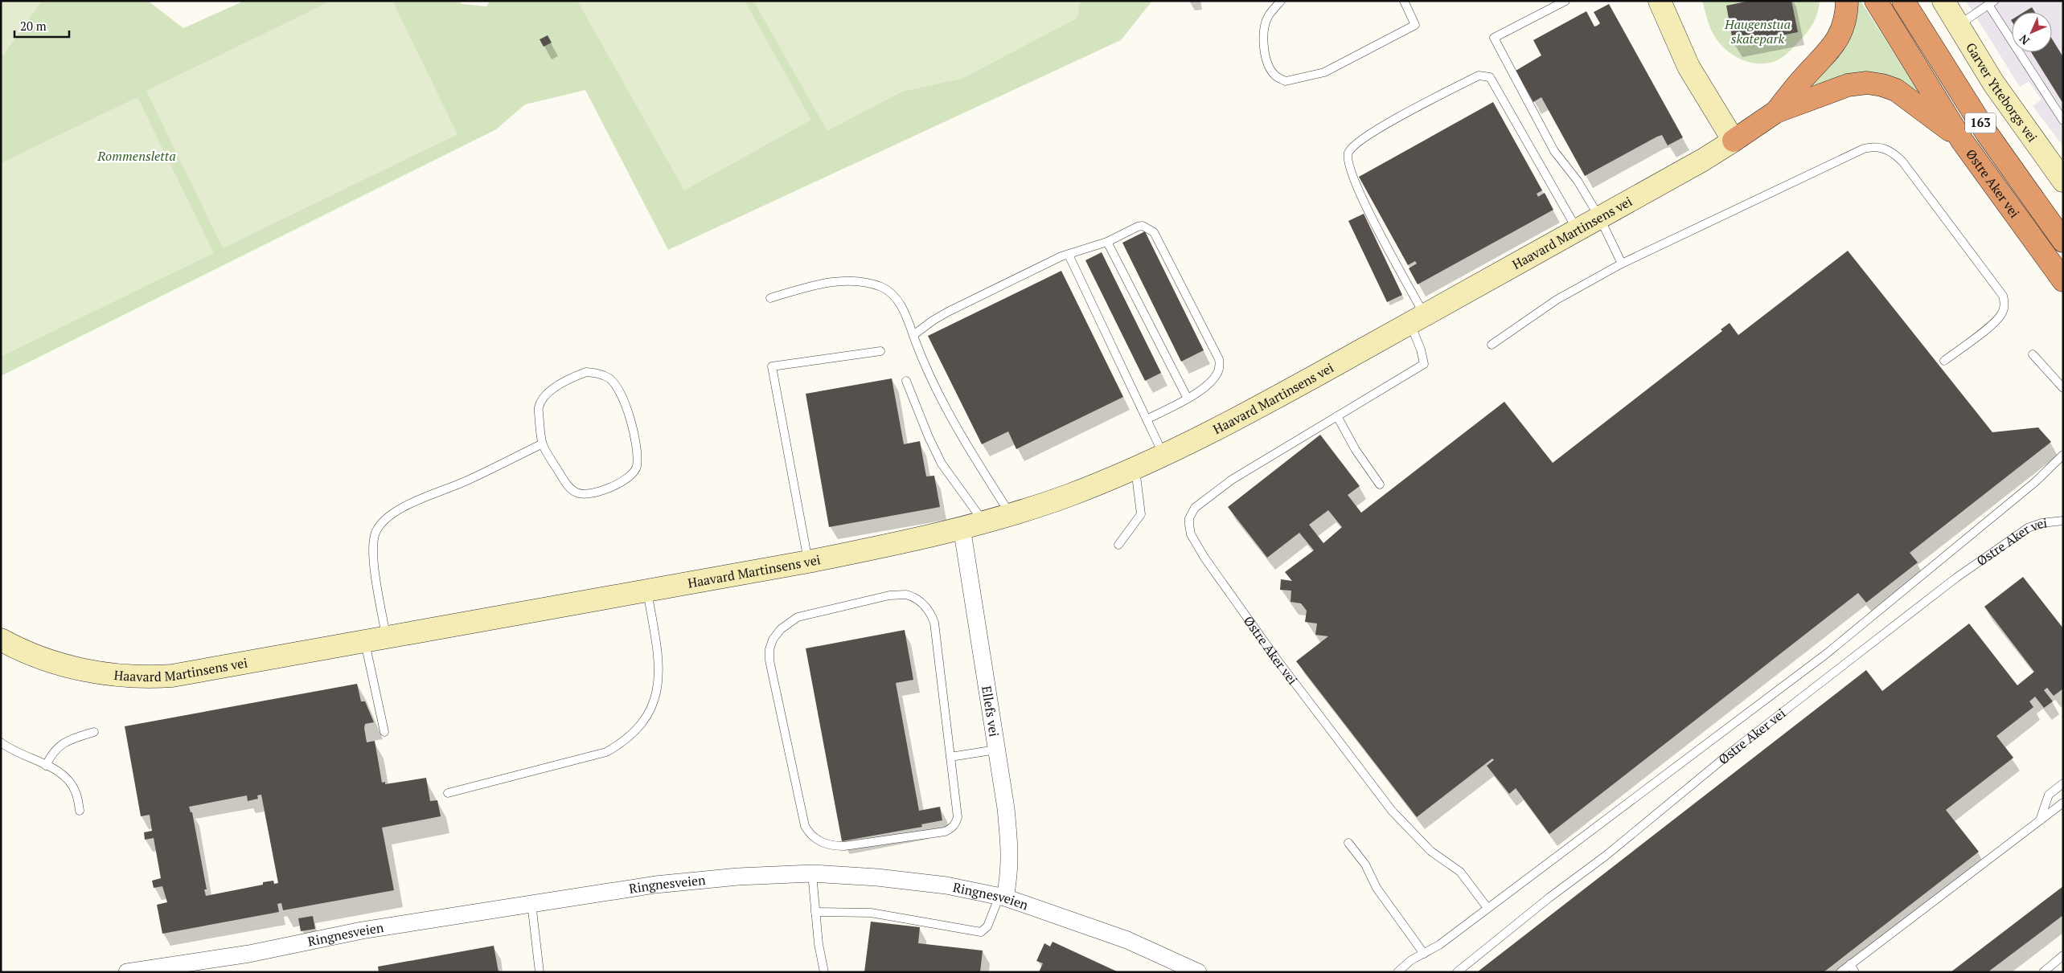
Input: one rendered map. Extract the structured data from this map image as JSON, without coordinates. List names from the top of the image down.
{
  "streets": {
    "highway": ["163", "Østre Aker vei"],
    "street": [
      "Garver Ytteborgs vei",
      "Haavard Martinsens vei",
      "Ellefs vei",
      "Ringnesveien"
    ]
  },
  "crossings": [
    ["Østre Aker vei", "Haavard Martinsens vei"],
    ["Haavard Martinsens vei", "Ellefs vei"],
    ["Ellefs vei", "Ringnesveien"]
  ],
  "parks": ["Haugenstua skatepark", "Rommensletta"],
  "scale_bar": "20 m",
  "north": "bottom left"
}
